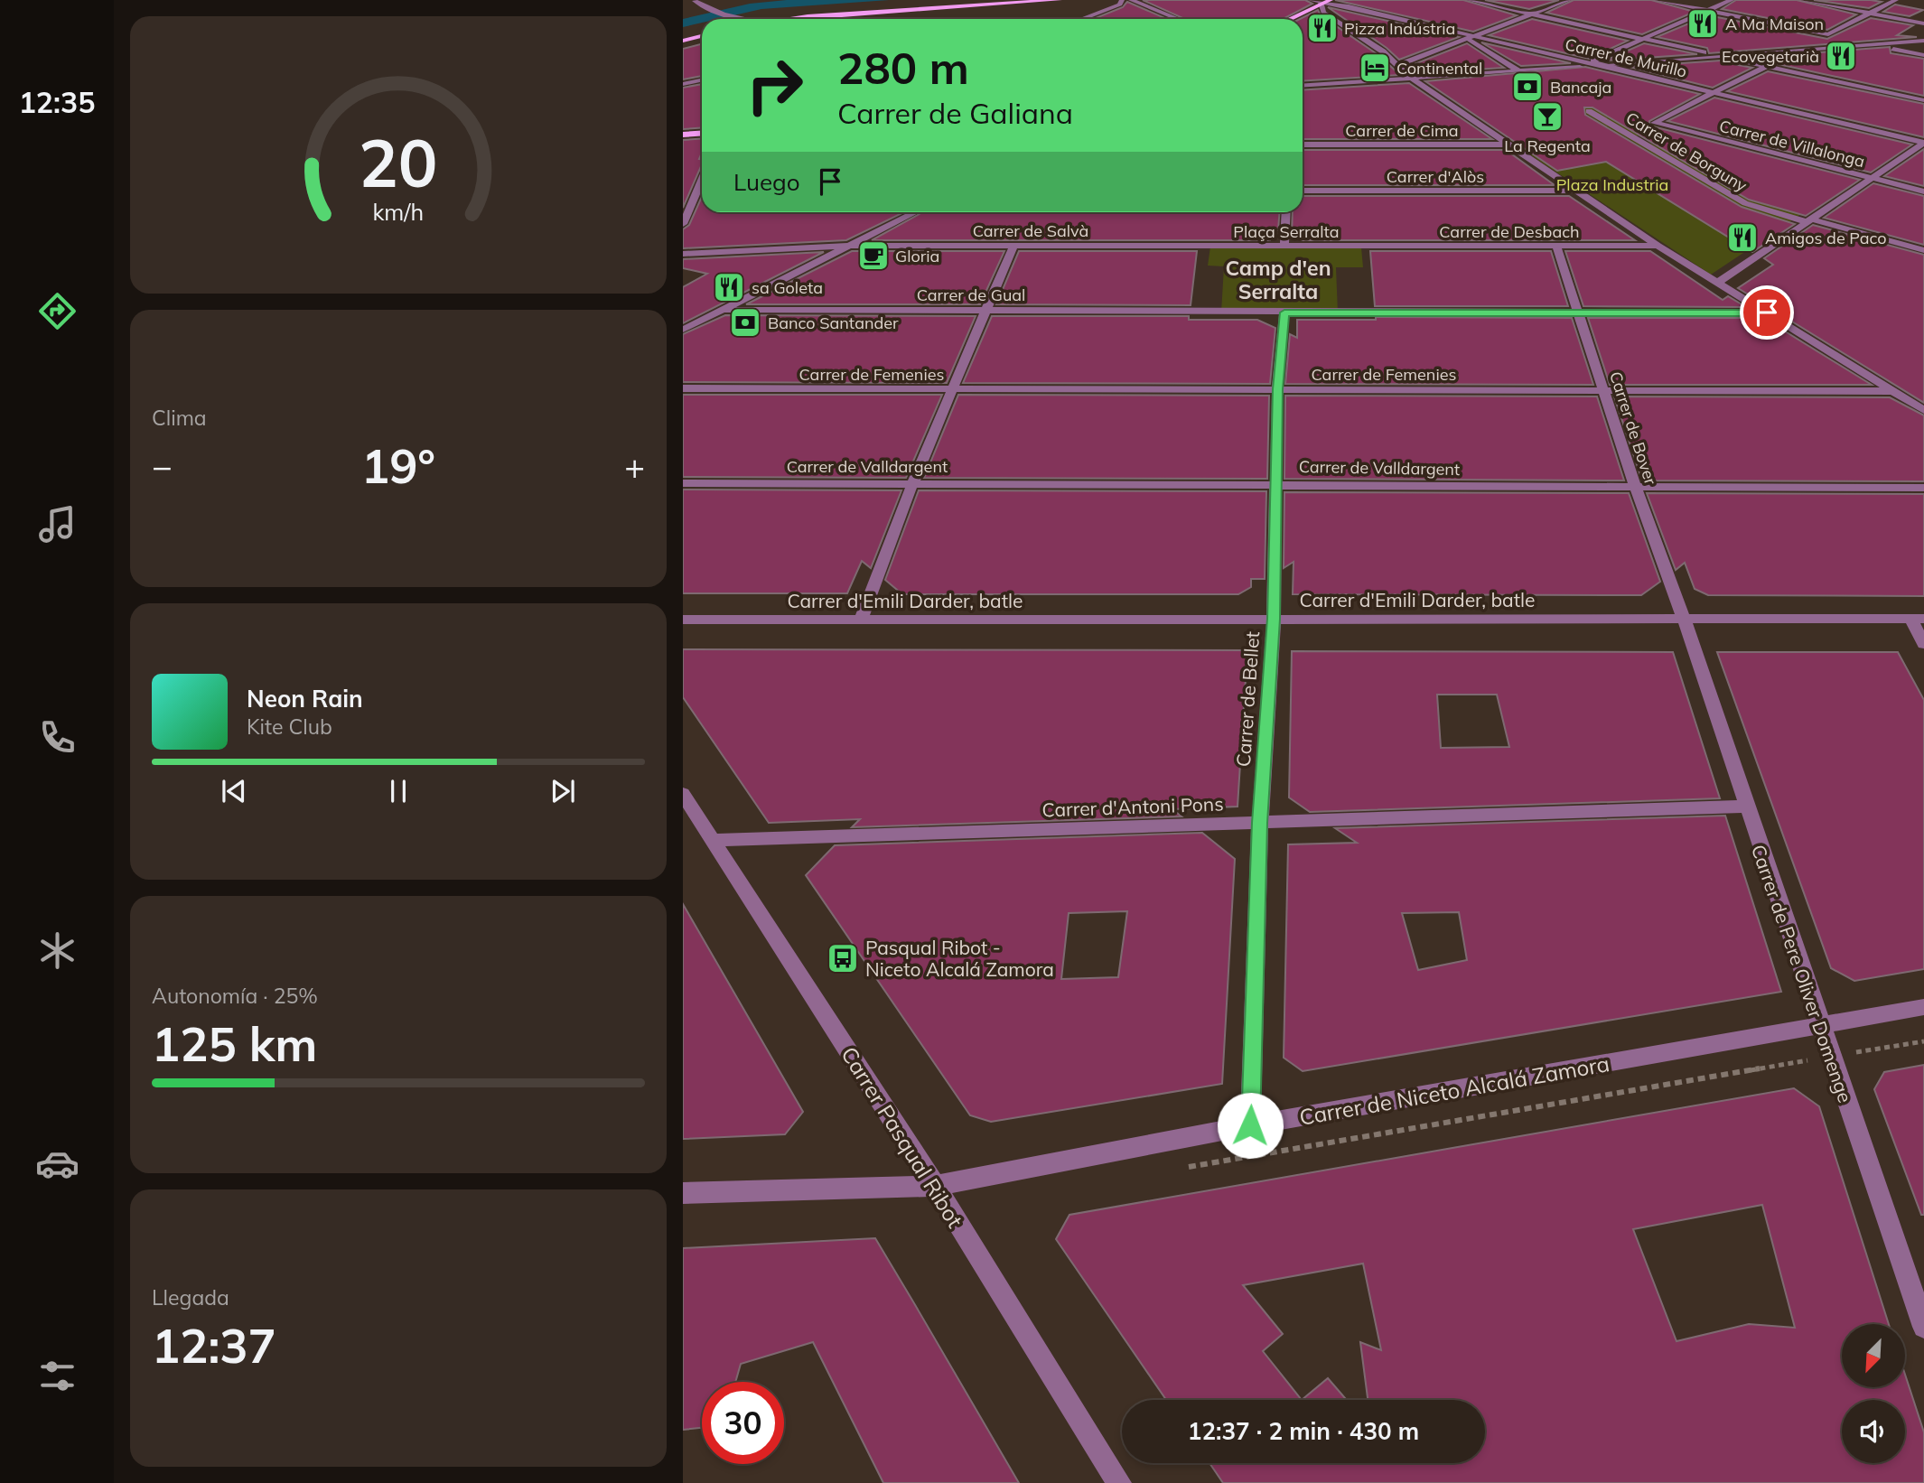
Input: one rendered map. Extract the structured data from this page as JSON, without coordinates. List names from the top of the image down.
{
  "streets": {
    "street": [
      "Carrer de Murillo",
      "Carrer de Cima",
      "Carrer de Villalonga",
      "Carrer de Borguny",
      "Carrer d'Alòs",
      "Carrer de Salvà",
      "Plaça Serralta",
      "Carrer de Desbach",
      "Carrer de Gual",
      "Carrer de Femenies",
      "Carrer de Bover",
      "Carrer de Valldargent",
      "Carrer d'Emili Darder, batle",
      "Carrer de Bellet",
      "Carrer d'Antoni Pons",
      "Carrer de Pere Oliver Domenge",
      "Carrer de Niceto Alcalá Zamora",
      "Carrer Pasqual Ribot"
    ]
  },
  "crossings": [
    ["Carrer de Murillo", "Carrer de Villalonga"],
    ["Carrer de Salvà", "Plaça Serralta"],
    ["Plaça Serralta", "Carrer de Desbach"],
    ["Carrer de Desbach", "Carrer de Bover"],
    ["Carrer de Gual", "Carrer de Bover"],
    ["Carrer de Gual", "Carrer de Bellet"],
    ["Carrer de Femenies", "Carrer de Bover"],
    ["Carrer de Femenies", "Carrer de Bellet"],
    ["Carrer de Bover", "Carrer de Valldargent"],
    ["Carrer de Bover", "Carrer d'Emili Darder, batle"],
    ["Carrer de Bover", "Carrer de Pere Oliver Domenge"],
    ["Carrer de Valldargent", "Carrer de Bellet"],
    ["Carrer d'Emili Darder, batle", "Carrer de Bellet"],
    ["Carrer d'Emili Darder, batle", "Carrer de Pere Oliver Domenge"],
    ["Carrer de Bellet", "Carrer d'Antoni Pons"],
    ["Carrer de Bellet", "Carrer de Niceto Alcalá Zamora"],
    ["Carrer d'Antoni Pons", "Carrer de Pere Oliver Domenge"],
    ["Carrer d'Antoni Pons", "Carrer Pasqual Ribot"],
    ["Carrer de Pere Oliver Domenge", "Carrer de Niceto Alcalá Zamora"],
    ["Carrer de Niceto Alcalá Zamora", "Carrer Pasqual Ribot"]
  ],
  "districts": ["Camp d'en Serralta"],
  "parks": ["Plaza Industria"],
  "places": {
    "restaurant": [
      "A Ma Maison",
      "Pizza Indústria",
      "Ecovegetarià",
      "Amigos de Paco",
      "sa Goleta"
    ],
    "hotel": ["Continental"],
    "bank": ["Bancaja", "Banco Santander"],
    "bar": ["La Regenta"],
    "cafe": ["Gloria"],
    "bus stop": ["Pasqual Ribot - Niceto Alcalá Zamora"]
  },
  "north": "bottom left",
  "page": {
    "tabs": "12:35",
    "turn": ["280 m", "Carrer de Galiana"],
    "then": "Luego",
    "tile": [
      "Clima",
      ["Autonomía · 25%", "125 km"],
      ["Llegada", "12:37"]
    ],
    "heat": ["−", "19°", "+"],
    "song": ["Neon Rain", "Kite Club"],
    "limit": "30",
    "trip": "12:37 · 2 min · 430 m",
    "gauge": ["20", "km/h"]
  }
}
